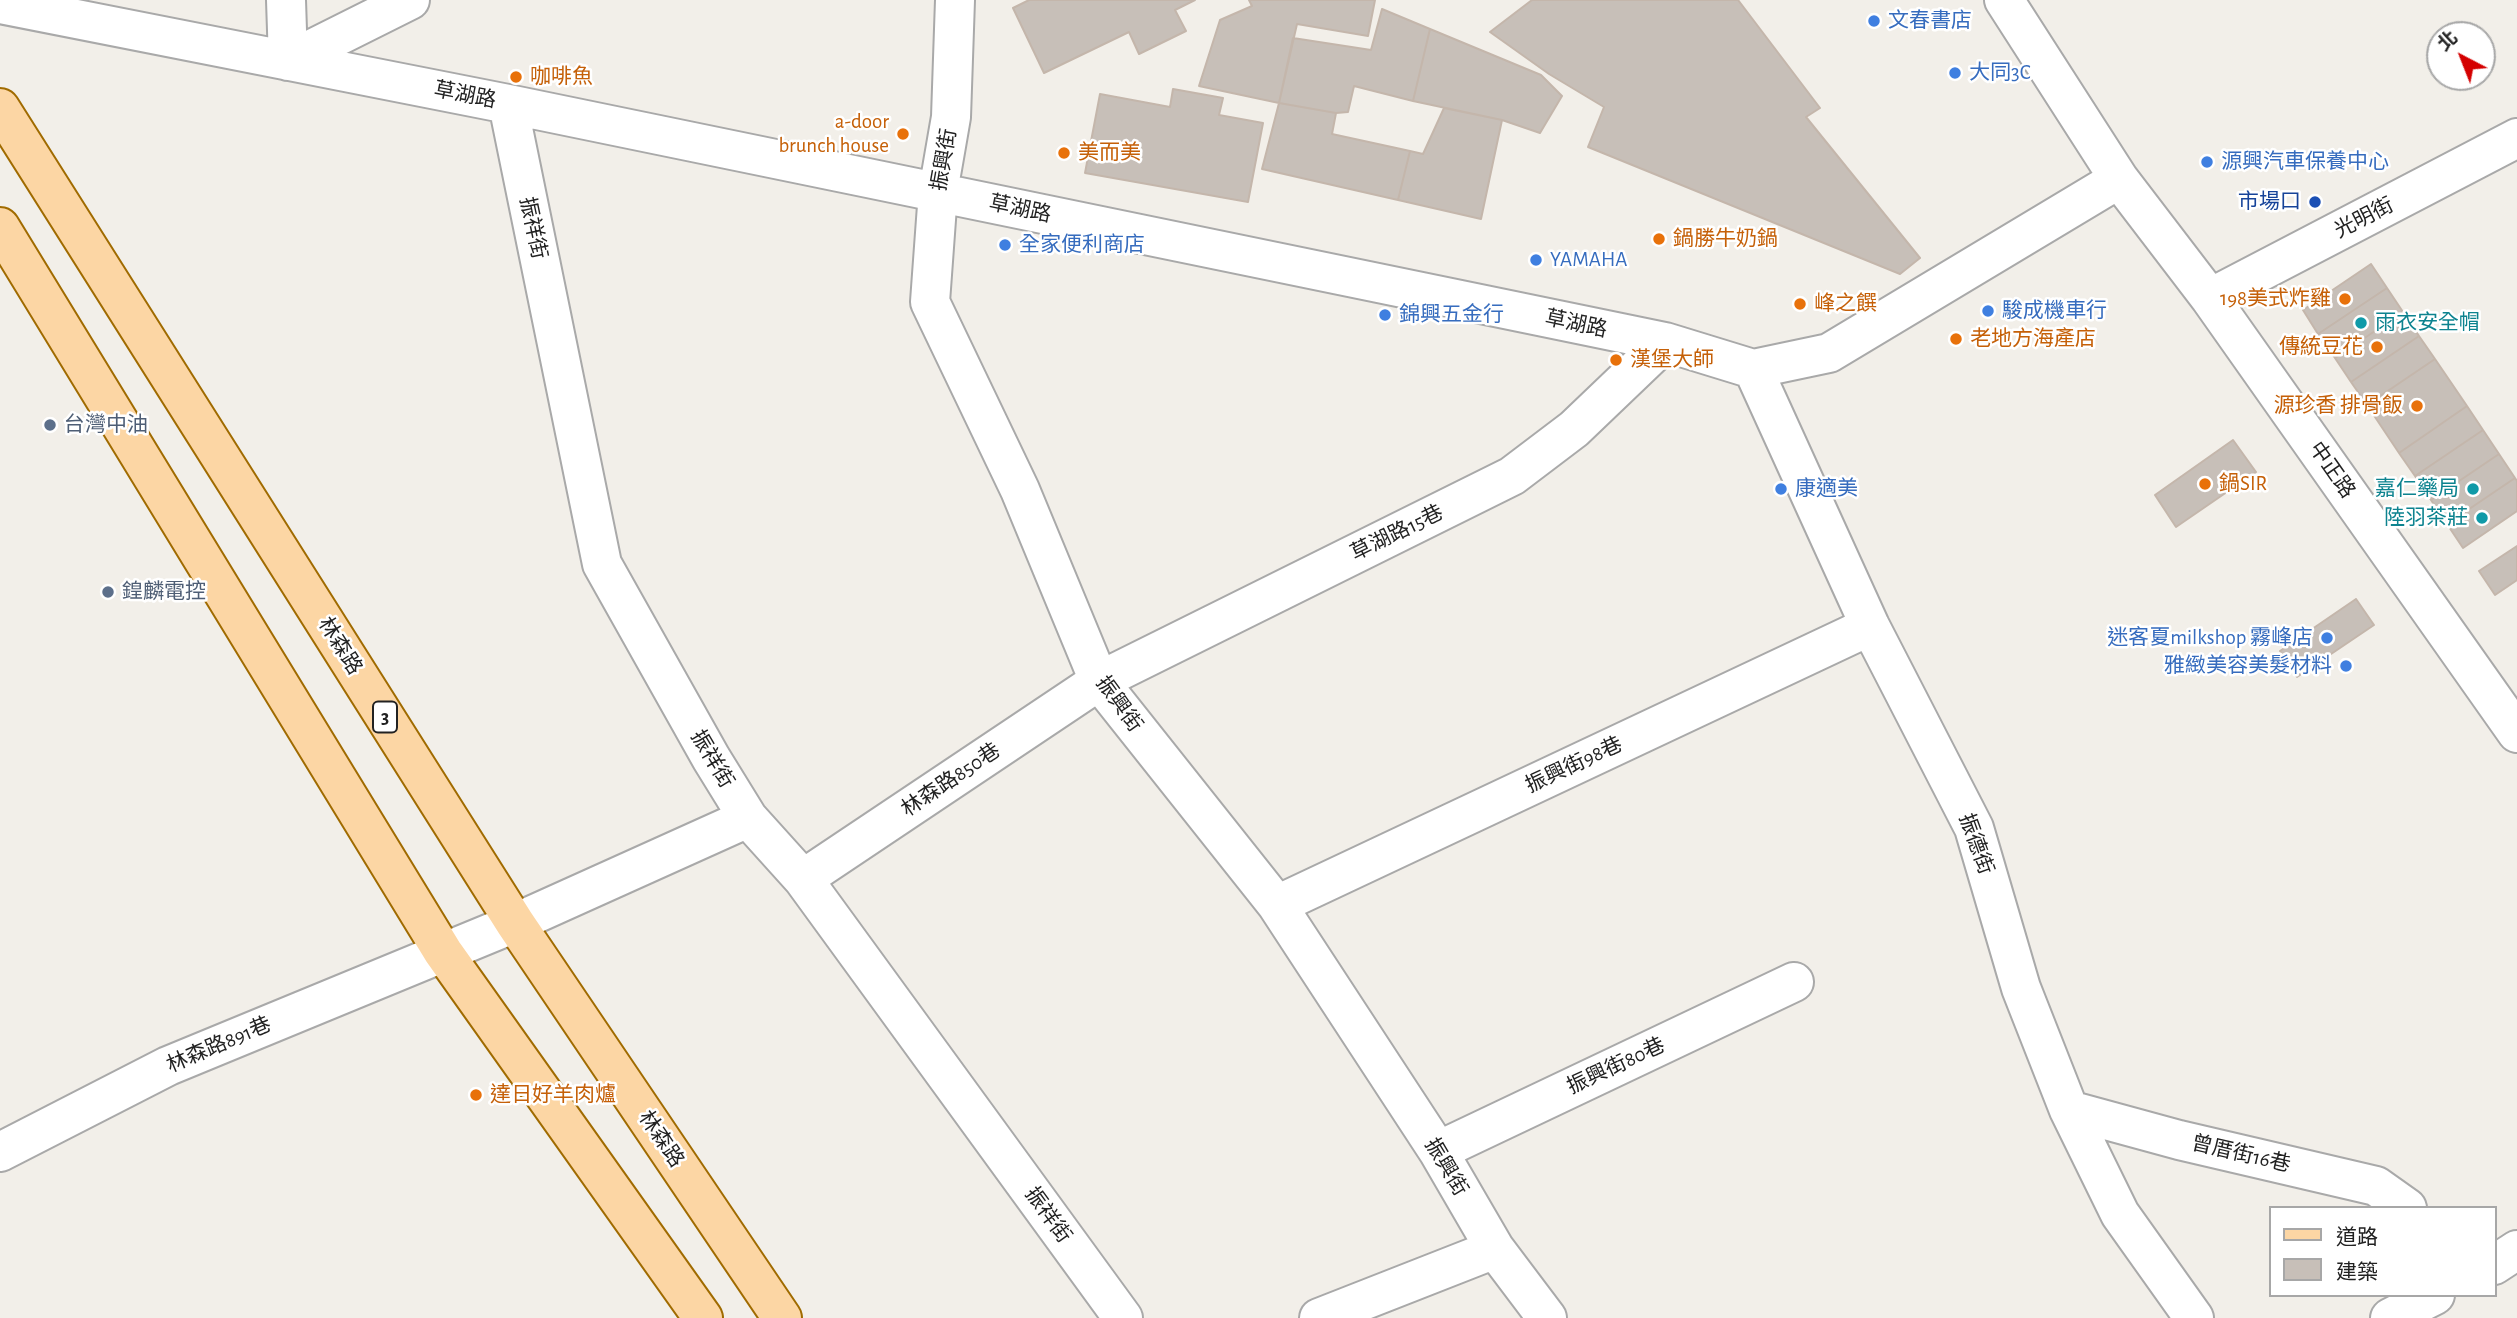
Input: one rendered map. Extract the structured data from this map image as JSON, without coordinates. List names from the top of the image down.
{
  "streets": {
    "main road": ["林森路", "3"],
    "street": [
      "草湖路",
      "振興街",
      "光明街",
      "振祥街",
      "中正路",
      "草湖路15巷",
      "振興街98巷",
      "林森路850巷",
      "振德街",
      "林森路891巷",
      "振興街80巷",
      "曾厝街16巷"
    ]
  },
  "crossings": [
    ["草湖路", "振興街"],
    ["草湖路", "振祥街"],
    ["草湖路", "中正路"],
    ["草湖路", "草湖路15巷"],
    ["草湖路", "振德街"],
    ["振興街", "草湖路15巷"],
    ["振興街", "振興街98巷"],
    ["振興街", "林森路850巷"],
    ["振興街", "振興街80巷"],
    ["光明街", "中正路"],
    ["振祥街", "林森路850巷"],
    ["草湖路15巷", "林森路850巷"],
    ["林森路", "林森路891巷"],
    ["振興街98巷", "振德街"],
    ["振德街", "曾厝街16巷"]
  ],
  "places": [
    "文春書店",
    "大同3C",
    "咖啡魚",
    "a-door brunch house",
    "美而美",
    "源興汽車保養中心",
    "市場口",
    "鍋勝牛奶鍋",
    "全家便利商店",
    "YAMAHA",
    "198美式炸雞",
    "峰之饌",
    "駿成機車行",
    "錦興五金行",
    "雨衣安全帽",
    "老地方海產店",
    "傳統豆花",
    "漢堡大師",
    "源珍香 排骨飯",
    "台灣中油",
    "鍋SIR",
    "康適美",
    "嘉仁藥局",
    "陸羽茶莊",
    "鍠麟電控",
    "迷客夏milkshop 霧峰店",
    "雅緻美容美髮材料",
    "達日好羊肉爐"
  ],
  "legend": ["道路", "建築"],
  "north": "top left"
}
